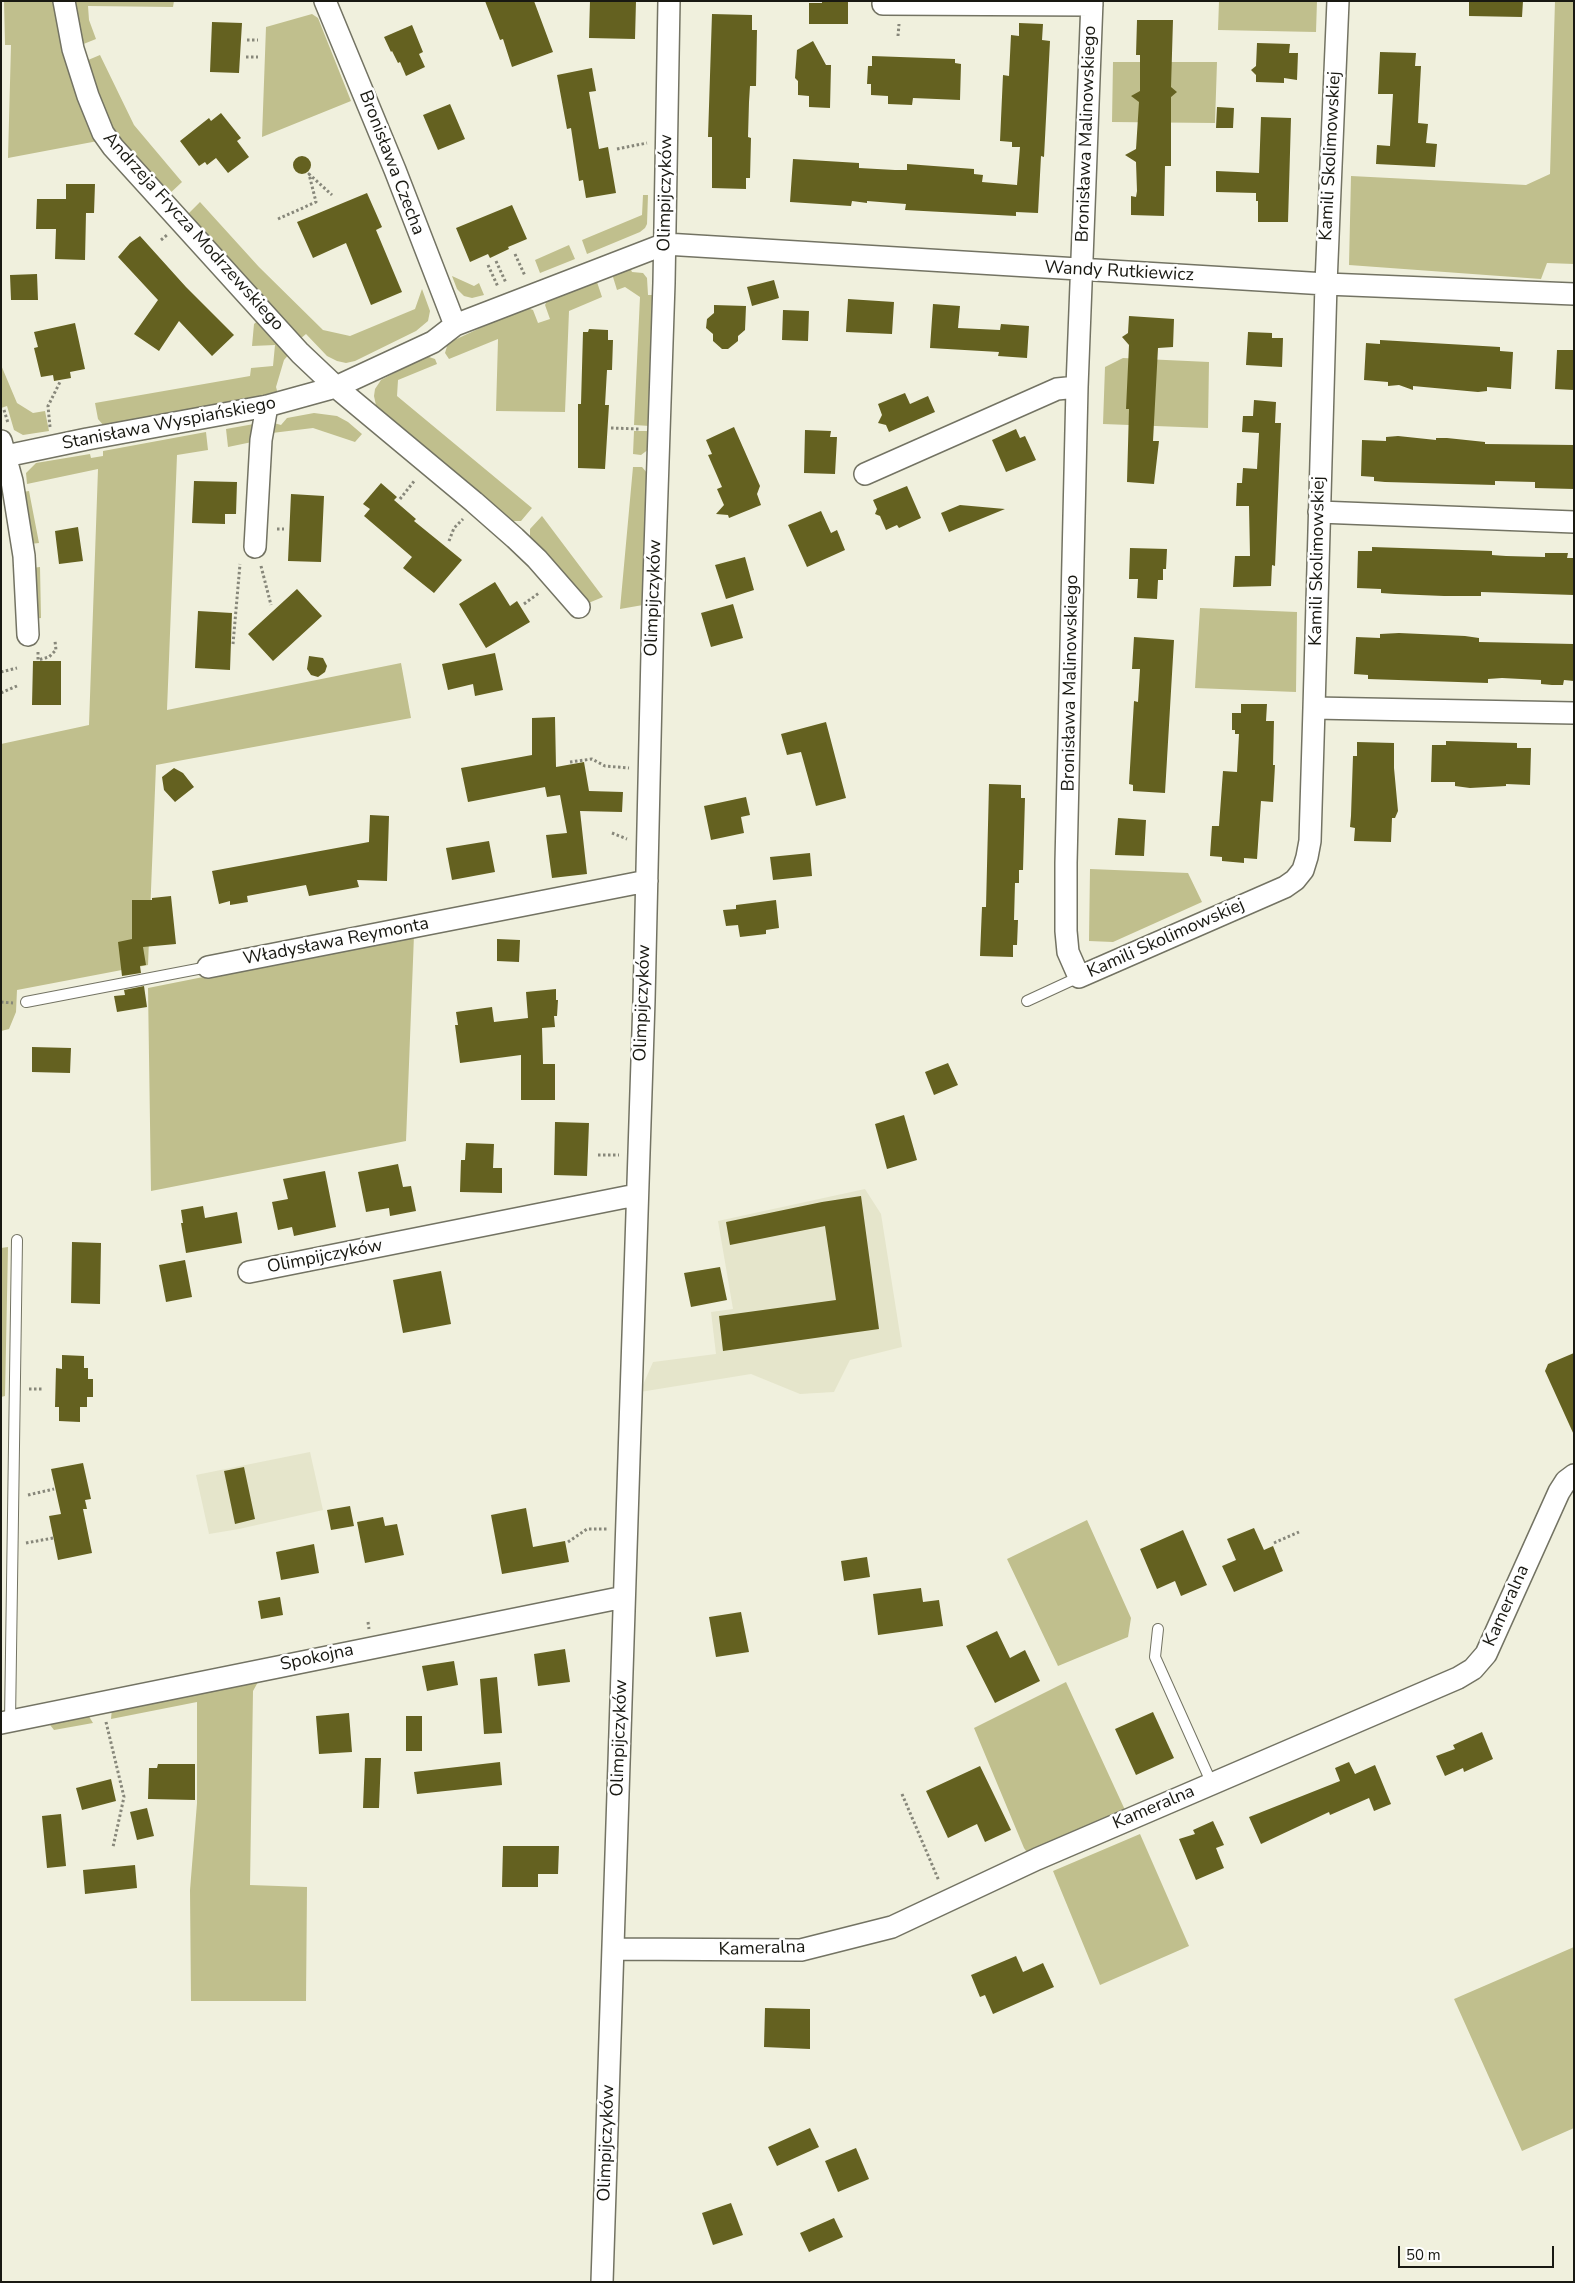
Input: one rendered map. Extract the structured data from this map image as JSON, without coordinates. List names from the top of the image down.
{
  "streets": {
    "street": [
      "Bronisława Malinowskiego",
      "Kamili Skolimowskiej",
      "Bronisława Czecha",
      "Olimpijczyków",
      "Andrzeja Frycza Modrzewskiego",
      "Wandy Rutkiewicz",
      "Stanisława Wyspiańskiego",
      "Władysława Reymonta",
      "Kameralna",
      "Spokojna"
    ]
  },
  "crossings": [
    ["Bronisława Malinowskiego", "Kamili Skolimowskiej"],
    ["Bronisława Malinowskiego", "Wandy Rutkiewicz"],
    ["Kamili Skolimowskiej", "Wandy Rutkiewicz"],
    ["Olimpijczyków", "Wandy Rutkiewicz"],
    ["Olimpijczyków", "Władysława Reymonta"],
    ["Olimpijczyków", "Kameralna"],
    ["Olimpijczyków", "Spokojna"],
    ["Andrzeja Frycza Modrzewskiego", "Stanisława Wyspiańskiego"]
  ],
  "scale_bar": "50 m"
}
